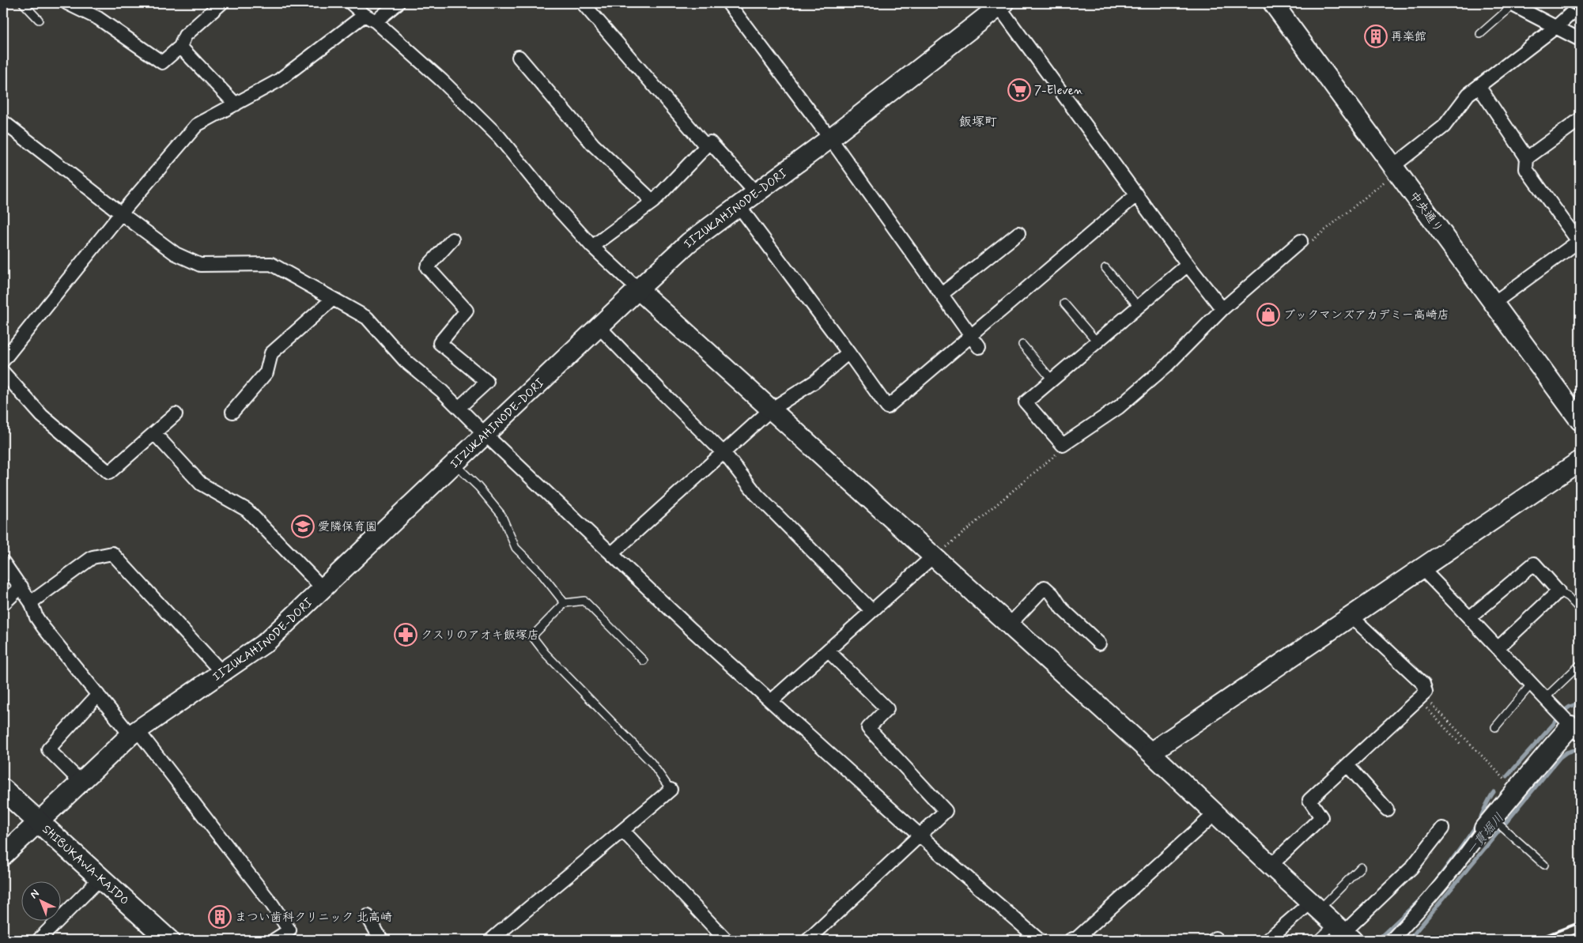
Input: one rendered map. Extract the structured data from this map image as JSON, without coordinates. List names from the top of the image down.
{
  "streets": {
    "main road": ["SHIBUKAWA-KAIDO"],
    "street": ["IIZUKAHINODE-DORI", "中央通り"]
  },
  "crossings": [
    ["IIZUKAHINODE-DORI", "SHIBUKAWA-KAIDO"]
  ],
  "districts": ["飯塚町"],
  "water": ["一貫堀川"],
  "places": {
    "building": ["再楽館", "まつい歯科クリニック 北高崎"],
    "supermarket": ["7-Eleven"],
    "shop": ["ブックマンズアカデミー高崎店"],
    "school or university": ["愛隣保育園"],
    "pharmacy": ["クスリのアオキ飯塚店"]
  },
  "north": "top left"
}
